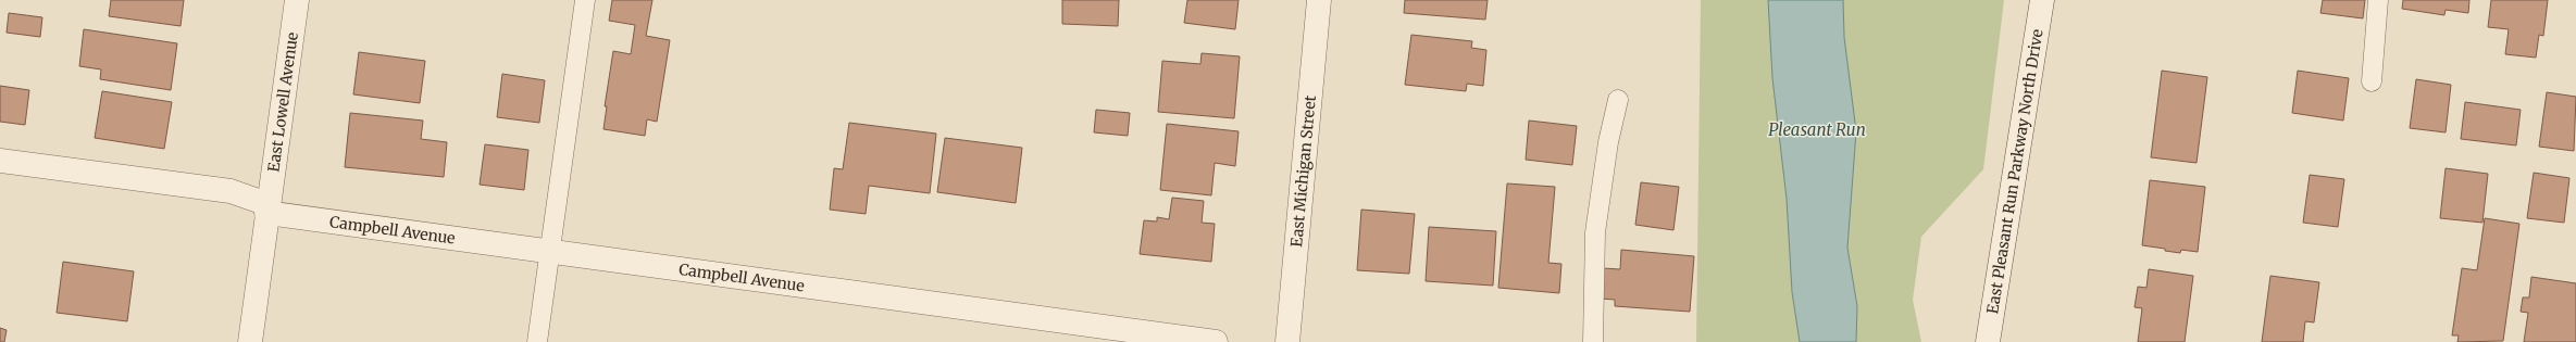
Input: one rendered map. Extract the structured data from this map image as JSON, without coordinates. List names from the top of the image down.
{
  "streets": {
    "street": [
      "East Lowell Avenue",
      "East Michigan Street",
      "East Pleasant Run Parkway North Drive",
      "Campbell Avenue"
    ]
  },
  "crossings": [
    ["East Lowell Avenue", "Campbell Avenue"]
  ],
  "water": ["Pleasant Run"]
}
